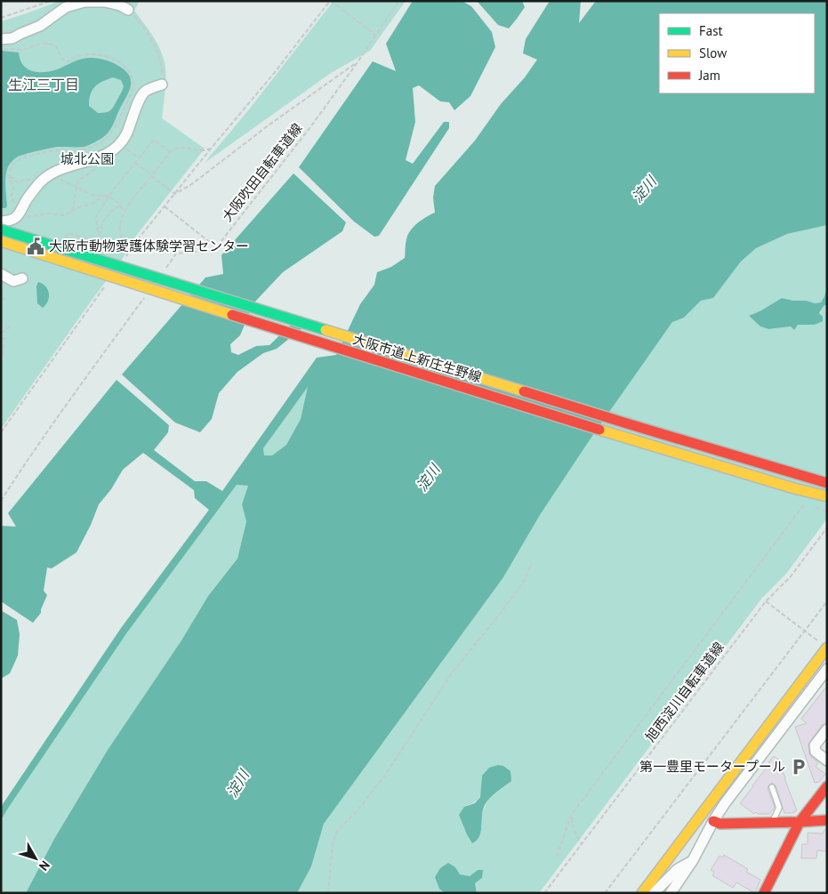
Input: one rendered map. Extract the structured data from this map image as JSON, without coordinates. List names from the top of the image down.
{
  "streets": {
    "main road": ["大阪市道上新庄生野線"],
    "path": ["大阪吹田自転車道線", "旭西淀川自転車道線"]
  },
  "districts": ["生江三丁目"],
  "water": ["淀川"],
  "parks": ["城北公園"],
  "places": {
    "public building": ["大阪市動物愛護体験学習センター"],
    "parking": ["第一豊里モータープール"]
  },
  "legend": ["Fast", "Slow", "Jam"],
  "north": "bottom right"
}
